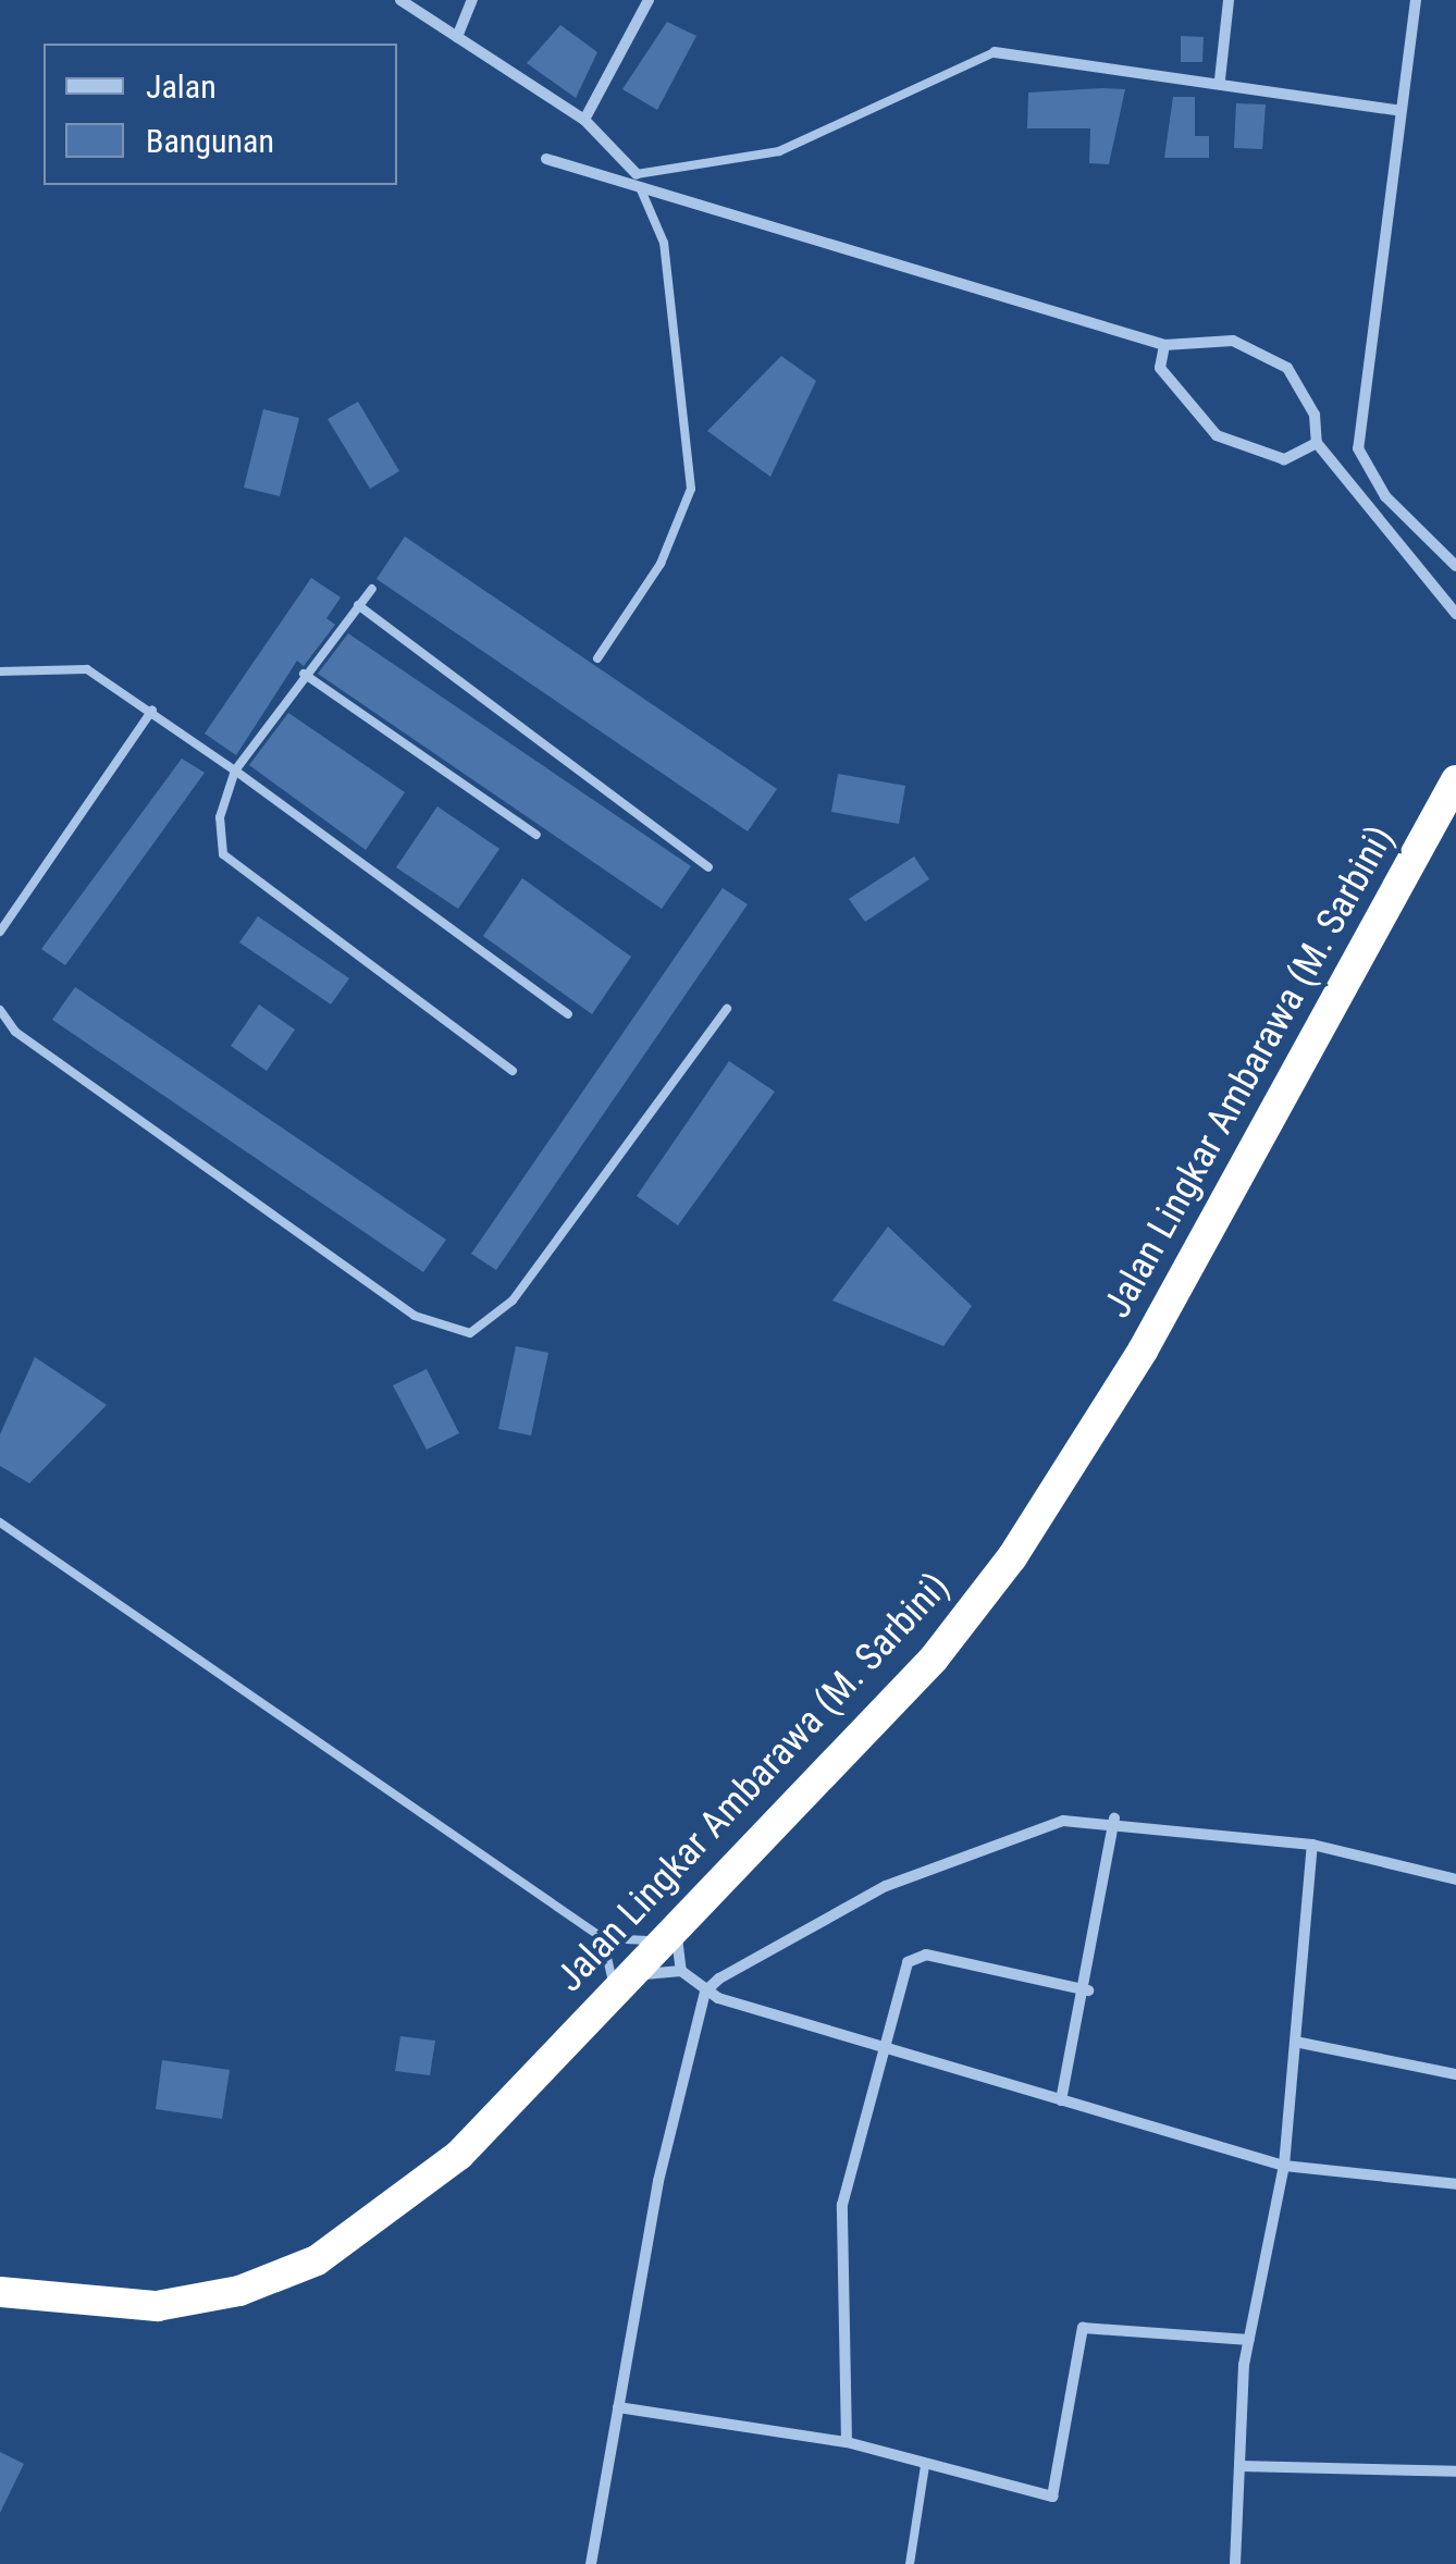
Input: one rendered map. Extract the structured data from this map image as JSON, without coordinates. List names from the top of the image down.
{
  "streets": {
    "highway": ["Jalan Lingkar Ambarawa (M. Sarbini)"]
  },
  "legend": ["Jalan", "Bangunan"]
}
